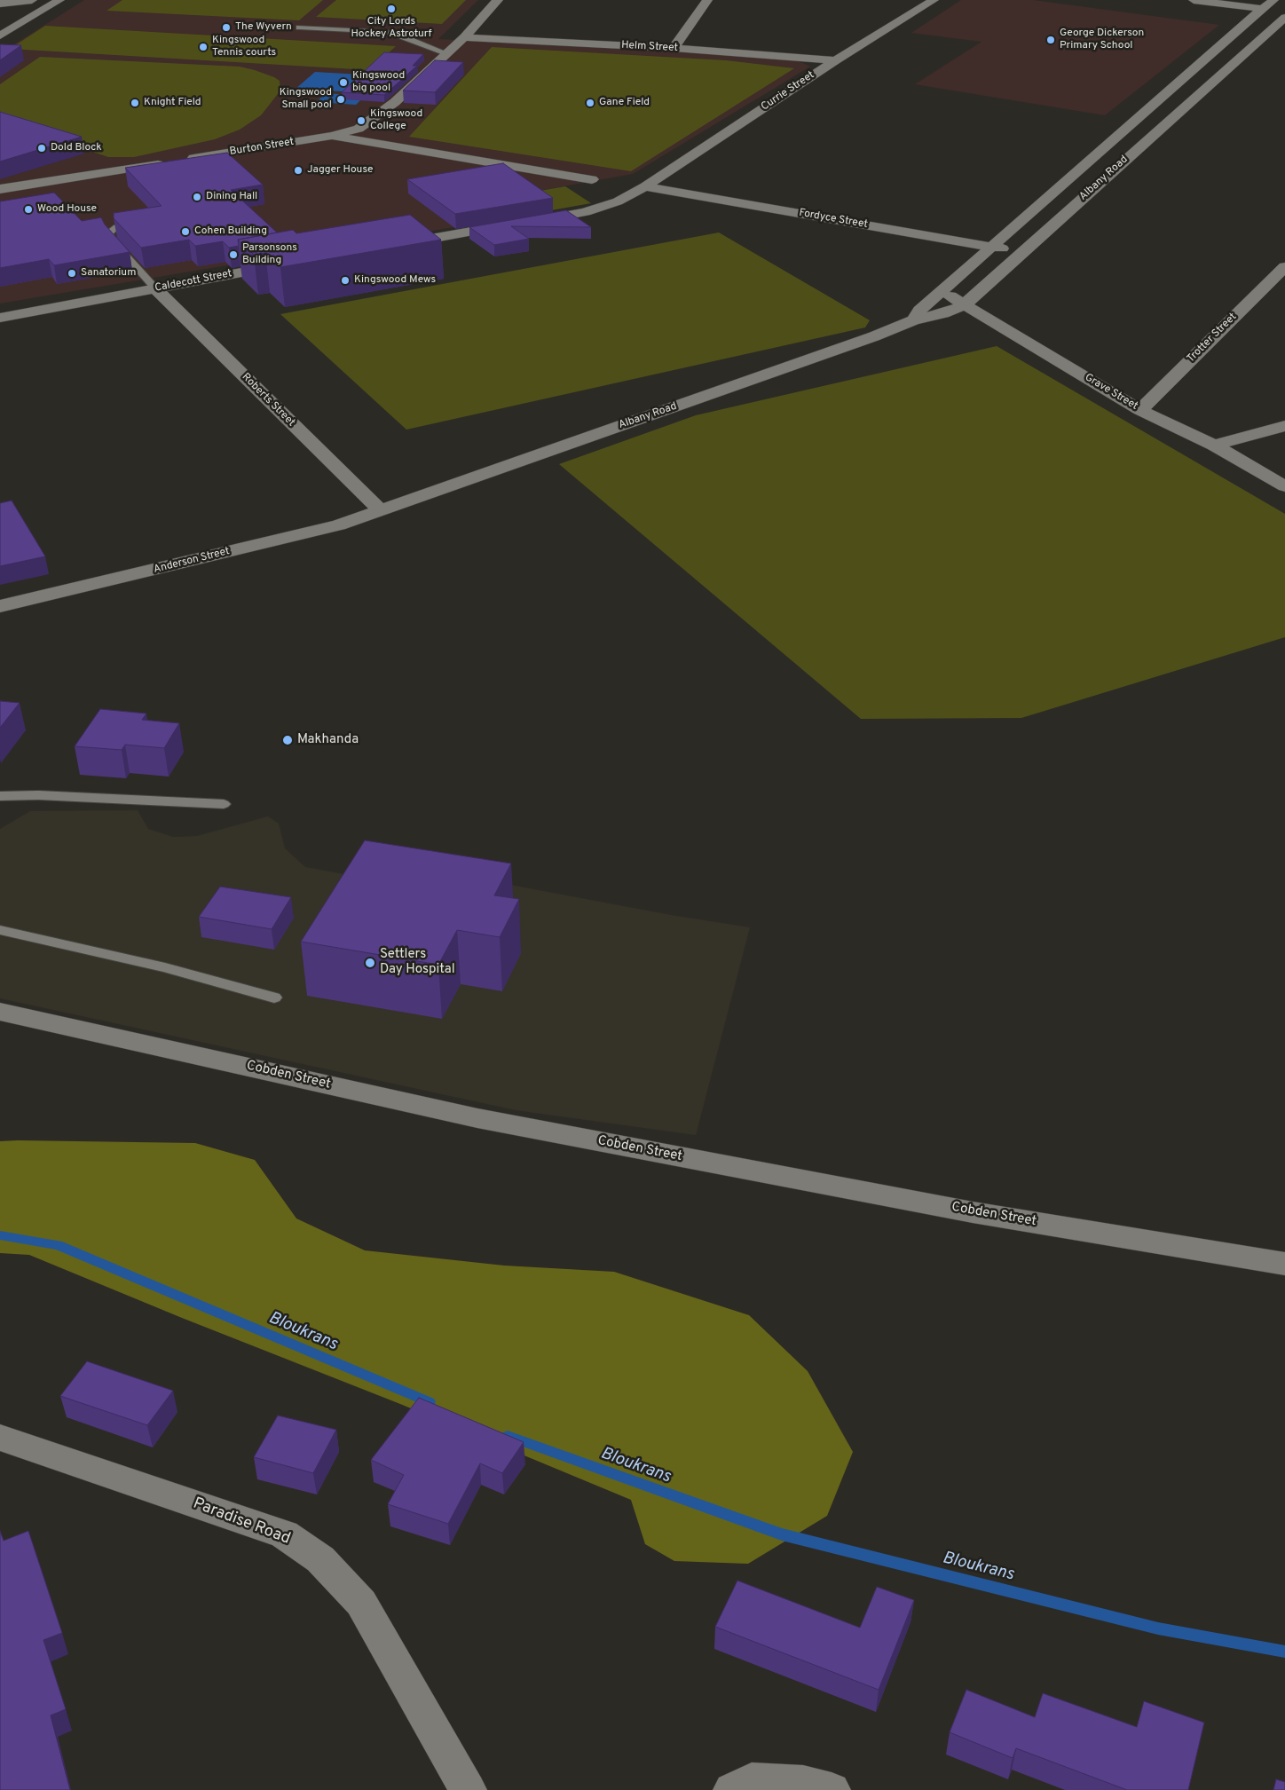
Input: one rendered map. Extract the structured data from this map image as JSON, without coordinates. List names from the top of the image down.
{
  "streets": {
    "street": [
      "Helm Street",
      "Currie Street",
      "Burton Street",
      "Albany Road",
      "Fordyce Street",
      "Caldecott Street",
      "Trotter Street",
      "Grave Street",
      "Roberts Street",
      "Anderson Street",
      "Cobden Street",
      "Paradise Road"
    ]
  },
  "crossings": [
    ["Helm Street", "Currie Street"],
    ["Helm Street", "Burton Street"],
    ["Currie Street", "Fordyce Street"],
    ["Albany Road", "Fordyce Street"],
    ["Albany Road", "Grave Street"],
    ["Albany Road", "Roberts Street"],
    ["Albany Road", "Anderson Street"],
    ["Caldecott Street", "Roberts Street"],
    ["Trotter Street", "Grave Street"],
    ["Roberts Street", "Anderson Street"]
  ],
  "water": ["Bloukrans"],
  "places": [
    "City Lords Hockey Astroturf",
    "The Wyvern",
    "George Dickerson Primary School",
    "Kingswood Tennis courts",
    "Kingswood big pool",
    "Kingswood Small pool",
    "Knight Field",
    "Gane Field",
    "Kingswood College",
    "Dold Block",
    "Jagger House",
    "Dining Hall",
    "Wood House",
    "Cohen Building",
    "Parsonsons Building",
    "Sanatorium",
    "Kingswood Mews",
    "Makhanda",
    "Settlers Day Hospital"
  ]
}
